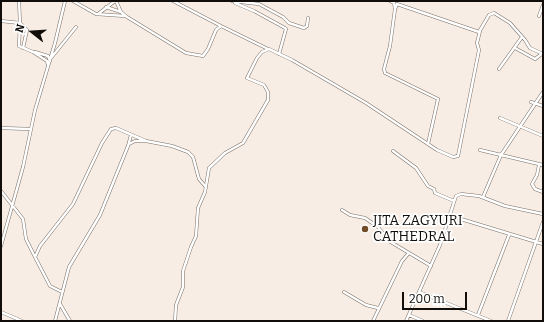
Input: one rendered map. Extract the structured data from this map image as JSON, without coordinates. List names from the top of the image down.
{
  "places": ["JITA ZAGYURI CATHEDRAL"],
  "scale_bar": "200 m",
  "north": "left"
}
